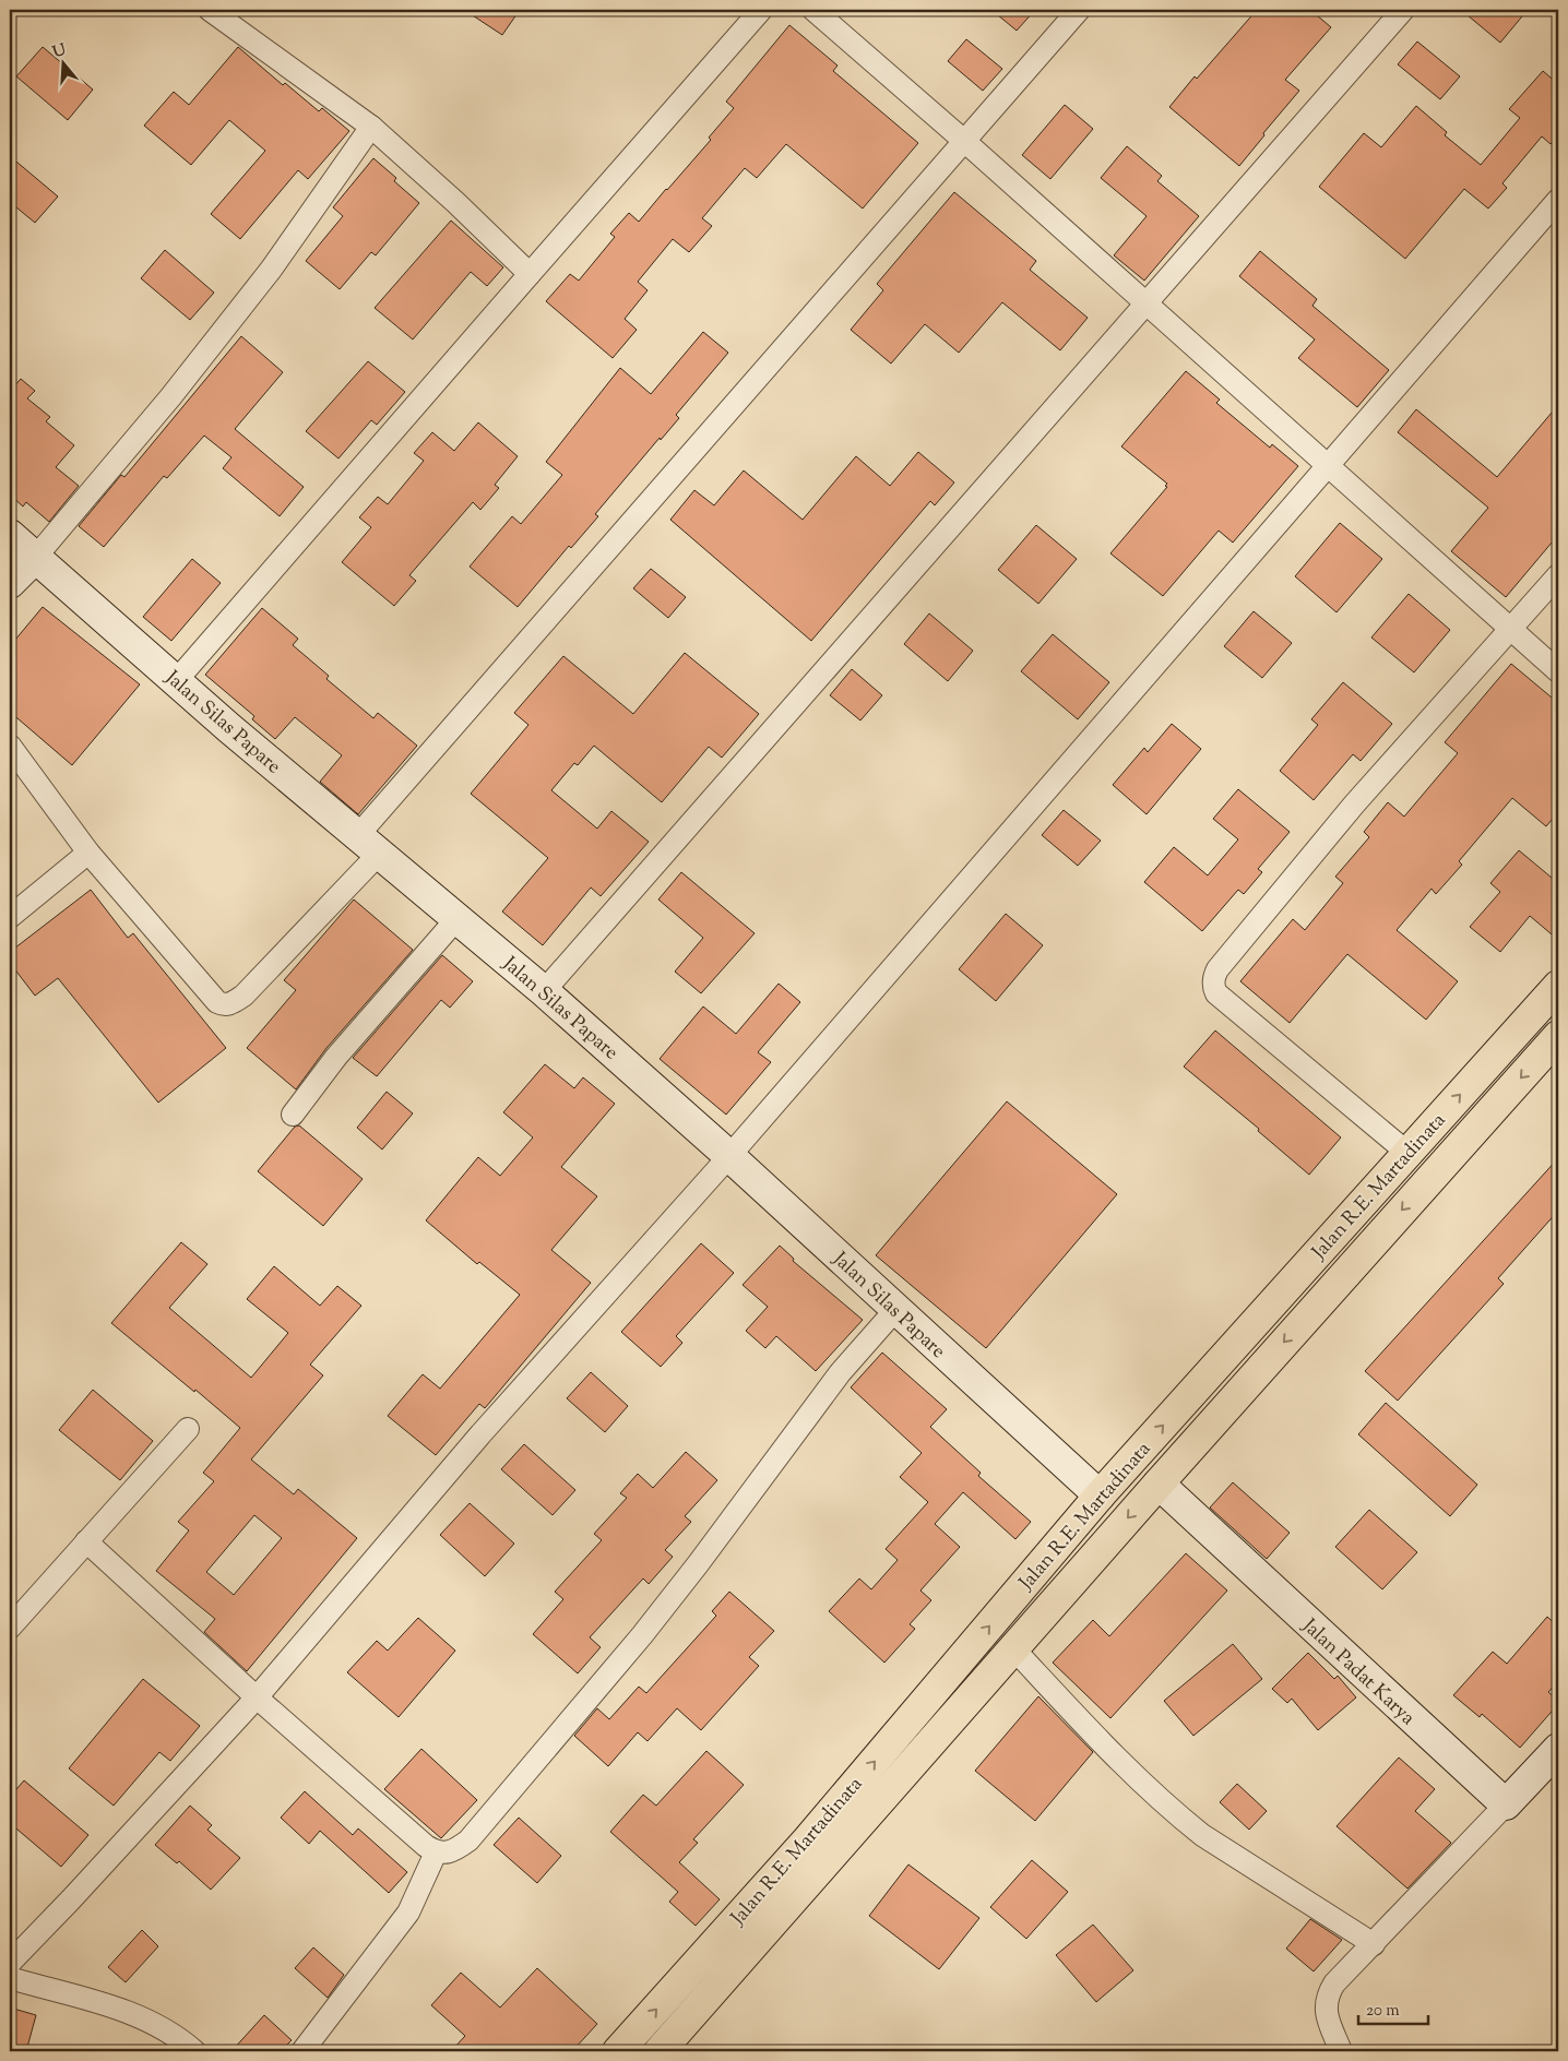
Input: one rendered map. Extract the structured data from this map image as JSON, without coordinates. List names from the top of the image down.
{
  "streets": {
    "highway": ["Jalan R.E. Martadinata"],
    "street": ["Jalan Silas Papare", "Jalan Padat Karya"]
  },
  "crossings": [
    ["Jalan Silas Papare", "Jalan R.E. Martadinata"],
    ["Jalan R.E. Martadinata", "Jalan Padat Karya"]
  ],
  "scale_bar": "20 m",
  "north": "top"
}
